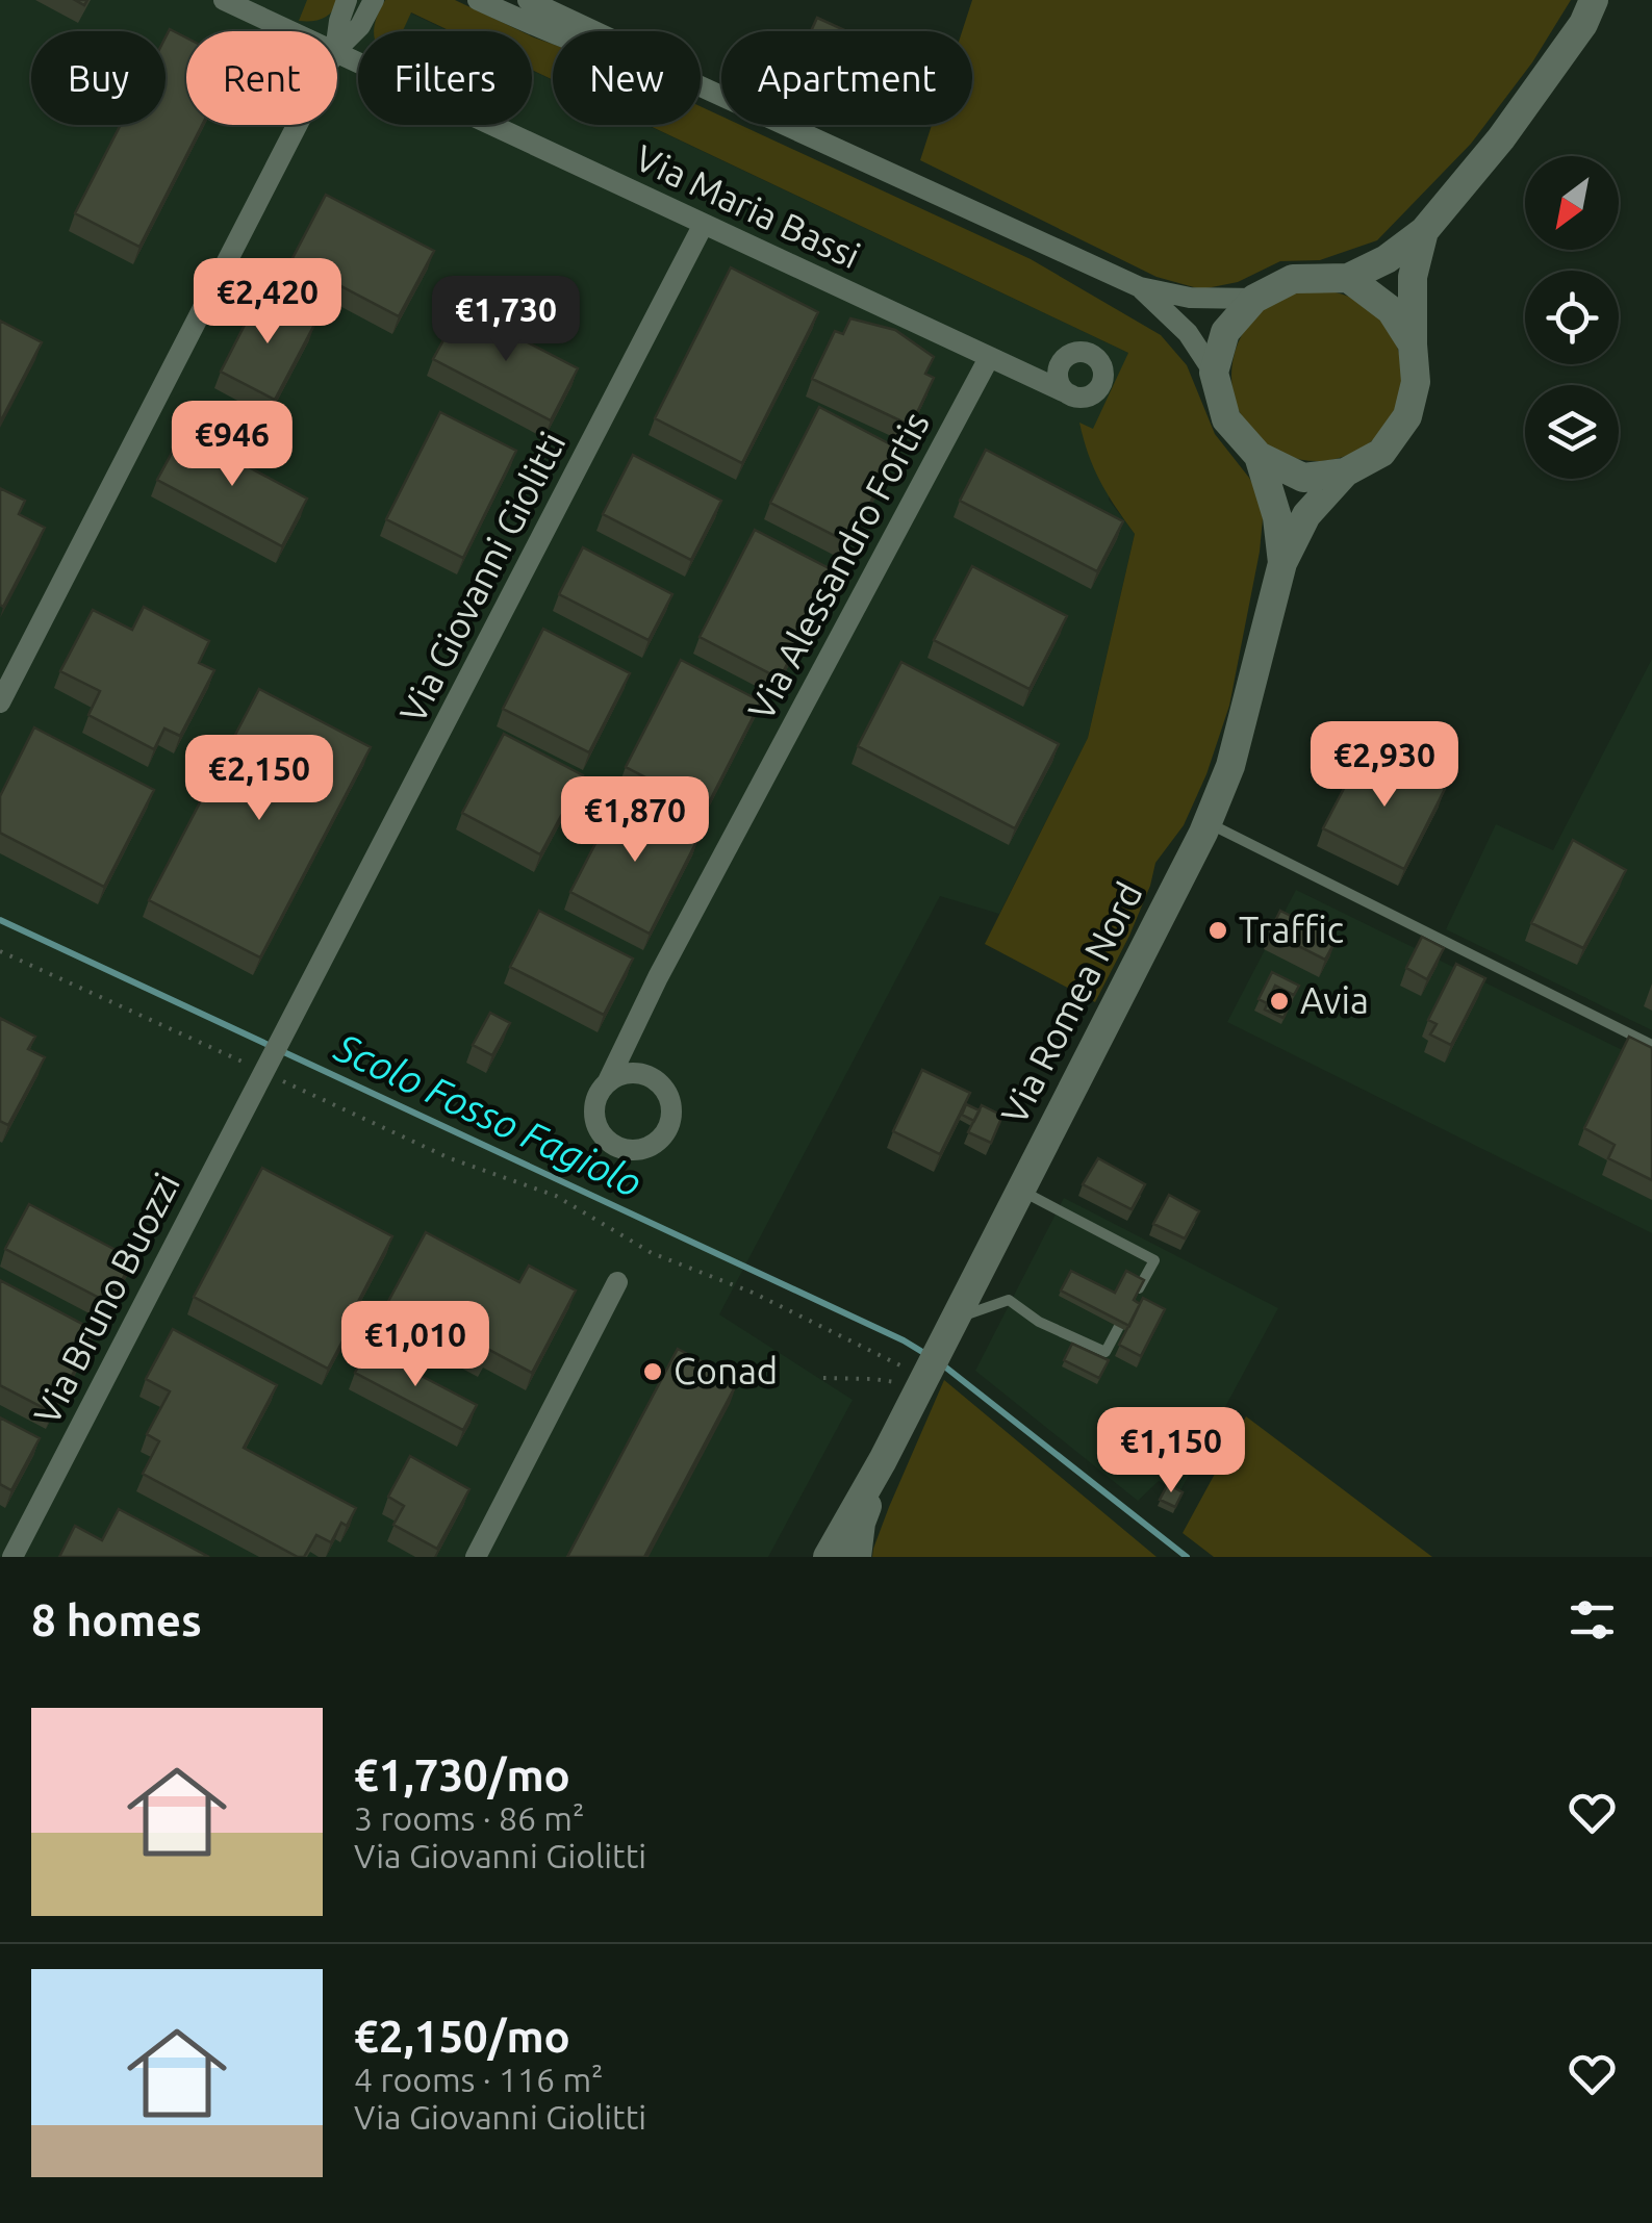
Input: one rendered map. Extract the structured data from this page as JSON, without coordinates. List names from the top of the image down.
{
  "streets": {
    "main road": ["Via Romea Nord"],
    "street": [
      "Via Maria Bassi",
      "Via Alessandro Fortis",
      "Via Giovanni Giolitti",
      "Via Bruno Buozzi"
    ]
  },
  "crossings": [
    ["Via Maria Bassi", "Via Alessandro Fortis"],
    ["Via Maria Bassi", "Via Giovanni Giolitti"],
    ["Via Giovanni Giolitti", "Via Bruno Buozzi"]
  ],
  "water": ["Scolo Fosso Fagiolo"],
  "places": ["Traffic", "Avia", "Conad"],
  "north": "bottom left",
  "page": {
    "chip": [
      "Buy",
      "Rent",
      "Filters",
      "New",
      "Apartment"
    ],
    "price": [
      "€2,420",
      "€1,730",
      "€946",
      "€2,930",
      "€2,150",
      "€1,870",
      "€1,010",
      "€1,150"
    ],
    "heading": "8 homes",
    "list": [
      {
        "name": "€1,730/mo",
        "note": "3 rooms · 86 m² · Via Giovanni Giolitti"
      },
      {
        "name": "€2,150/mo",
        "note": "4 rooms · 116 m² · Via Giovanni Giolitti"
      }
    ]
  }
}
